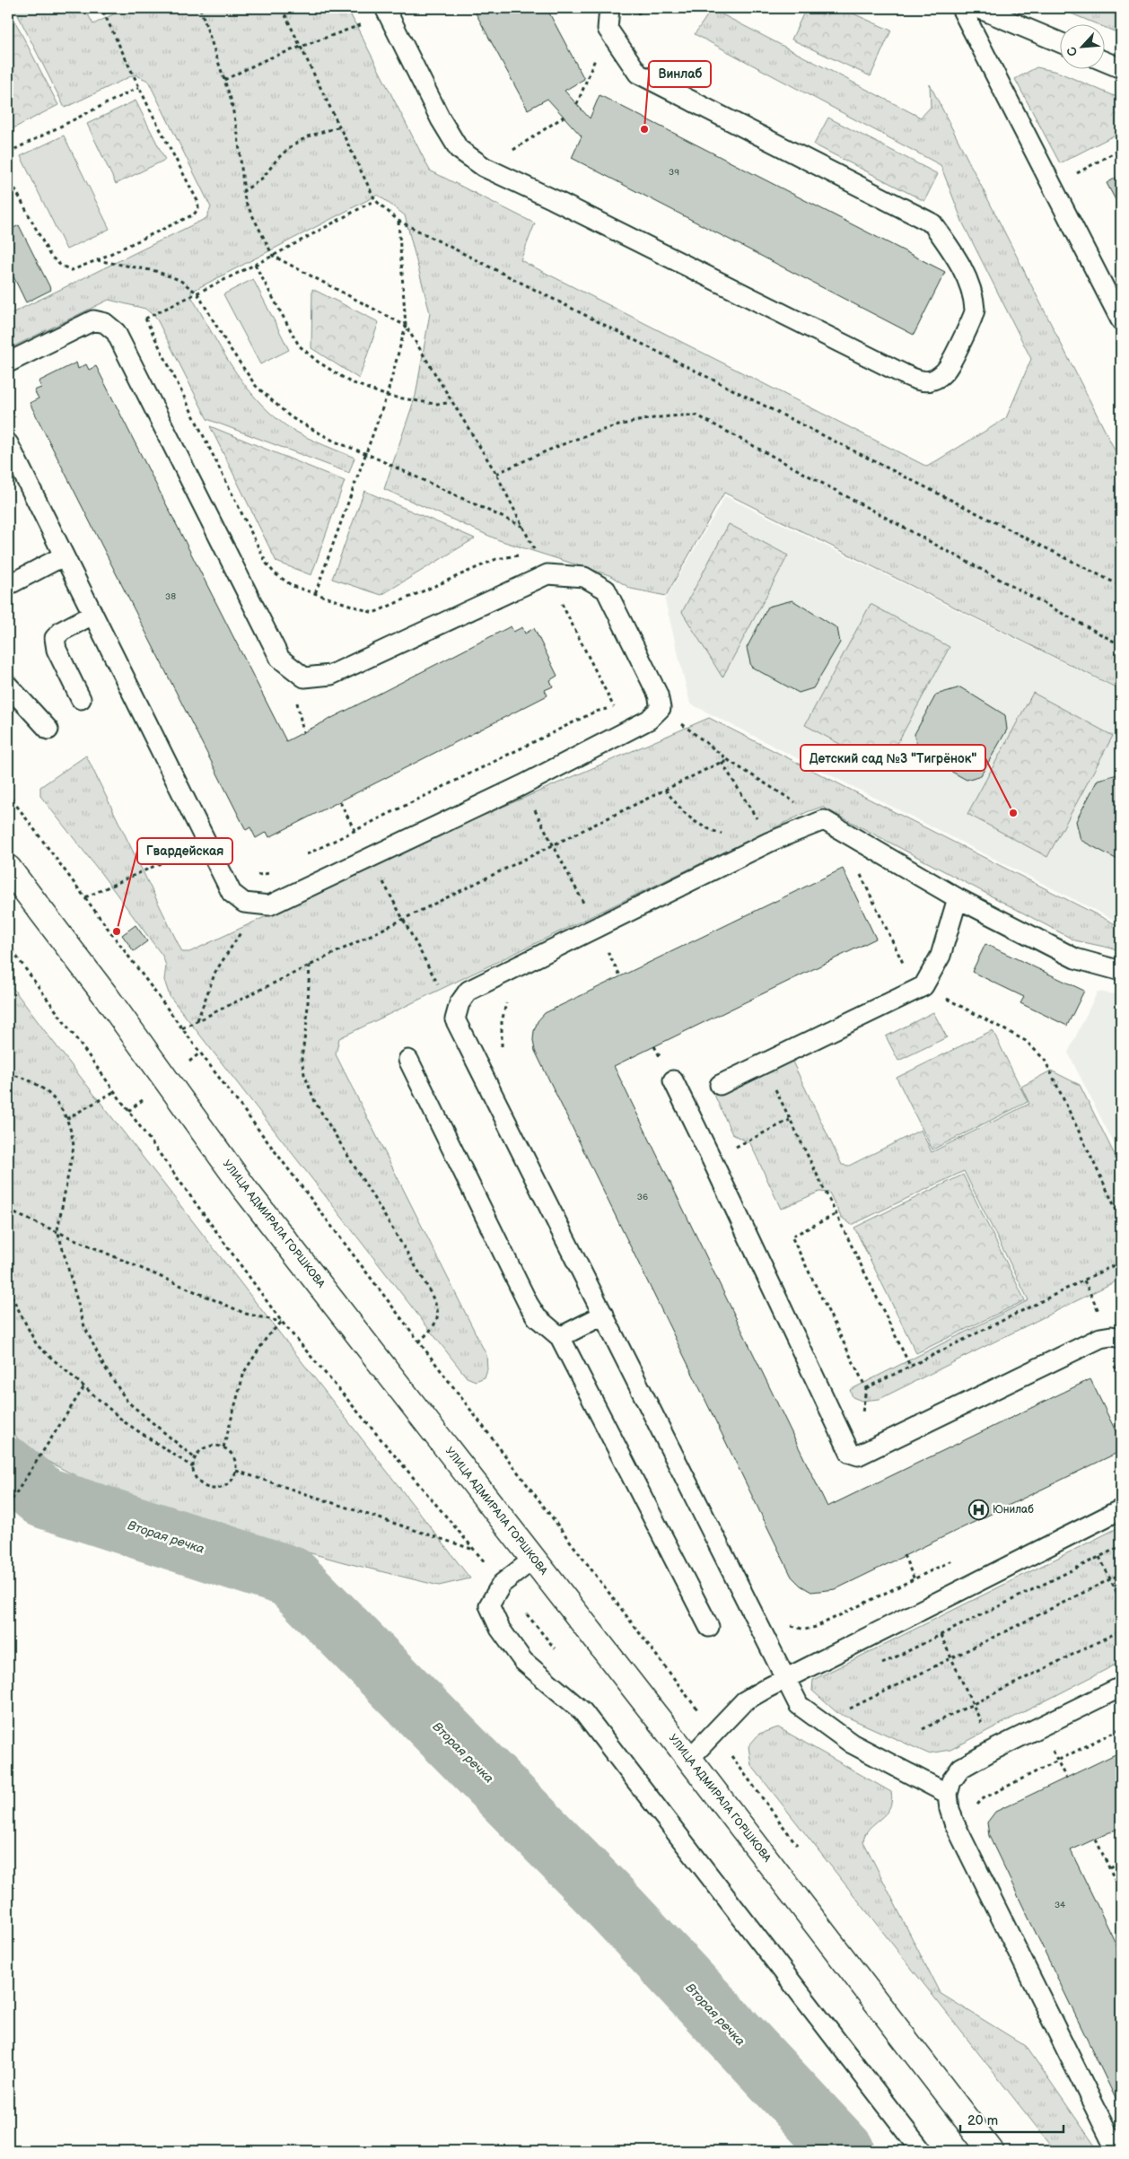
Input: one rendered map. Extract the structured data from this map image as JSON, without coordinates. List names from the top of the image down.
{
  "streets": {
    "main road": ["УЛИЦА АДМИРАЛА ГОРШКОВА"]
  },
  "water": ["Вторая речка"],
  "places": {
    "other": ["Винлаб", "Детский сад №3 \"Тигрёнок\"", "Гвардейская"],
    "hospital": ["Юнилаб"]
  },
  "house_numbers": [
    "39",
    "38",
    "36",
    "34"
  ],
  "scale_bar": "20 m",
  "north": "bottom left"
}
